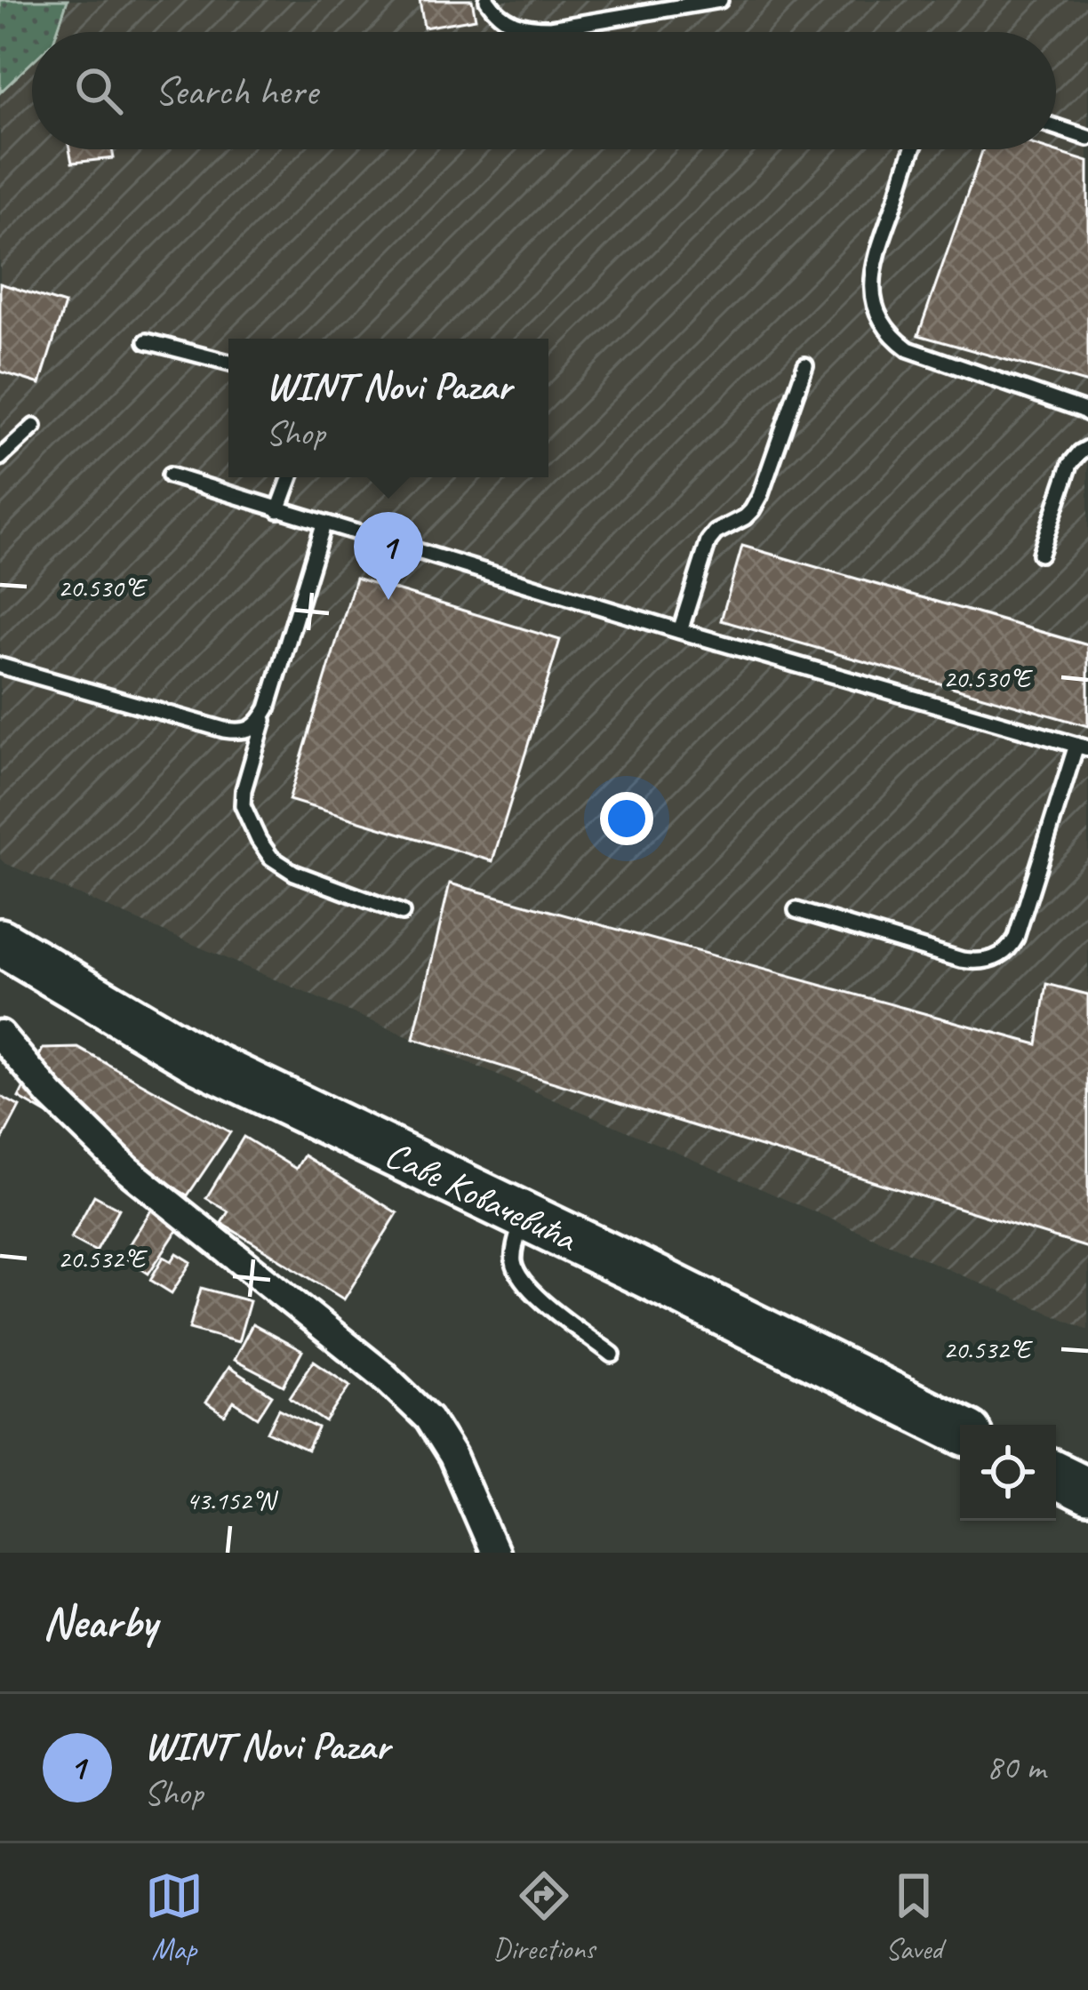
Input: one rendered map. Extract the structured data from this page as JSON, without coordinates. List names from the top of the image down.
{
  "streets": {
    "main road": ["Саве Ковачевића"]
  },
  "page": {
    "search": "Search here",
    "popup": ["WINT Novi Pazar", "Shop"],
    "pins": "1",
    "heading": "Nearby",
    "list": [
      {
        "mark": "1",
        "name": "WINT Novi Pazar",
        "note": "Shop",
        "value": "80 m"
      }
    ],
    "nav": ["Map", "Directions", "Saved"]
  },
  "coordinates": ["20.530°E", "20.532°E", "43.152°N"]
}
